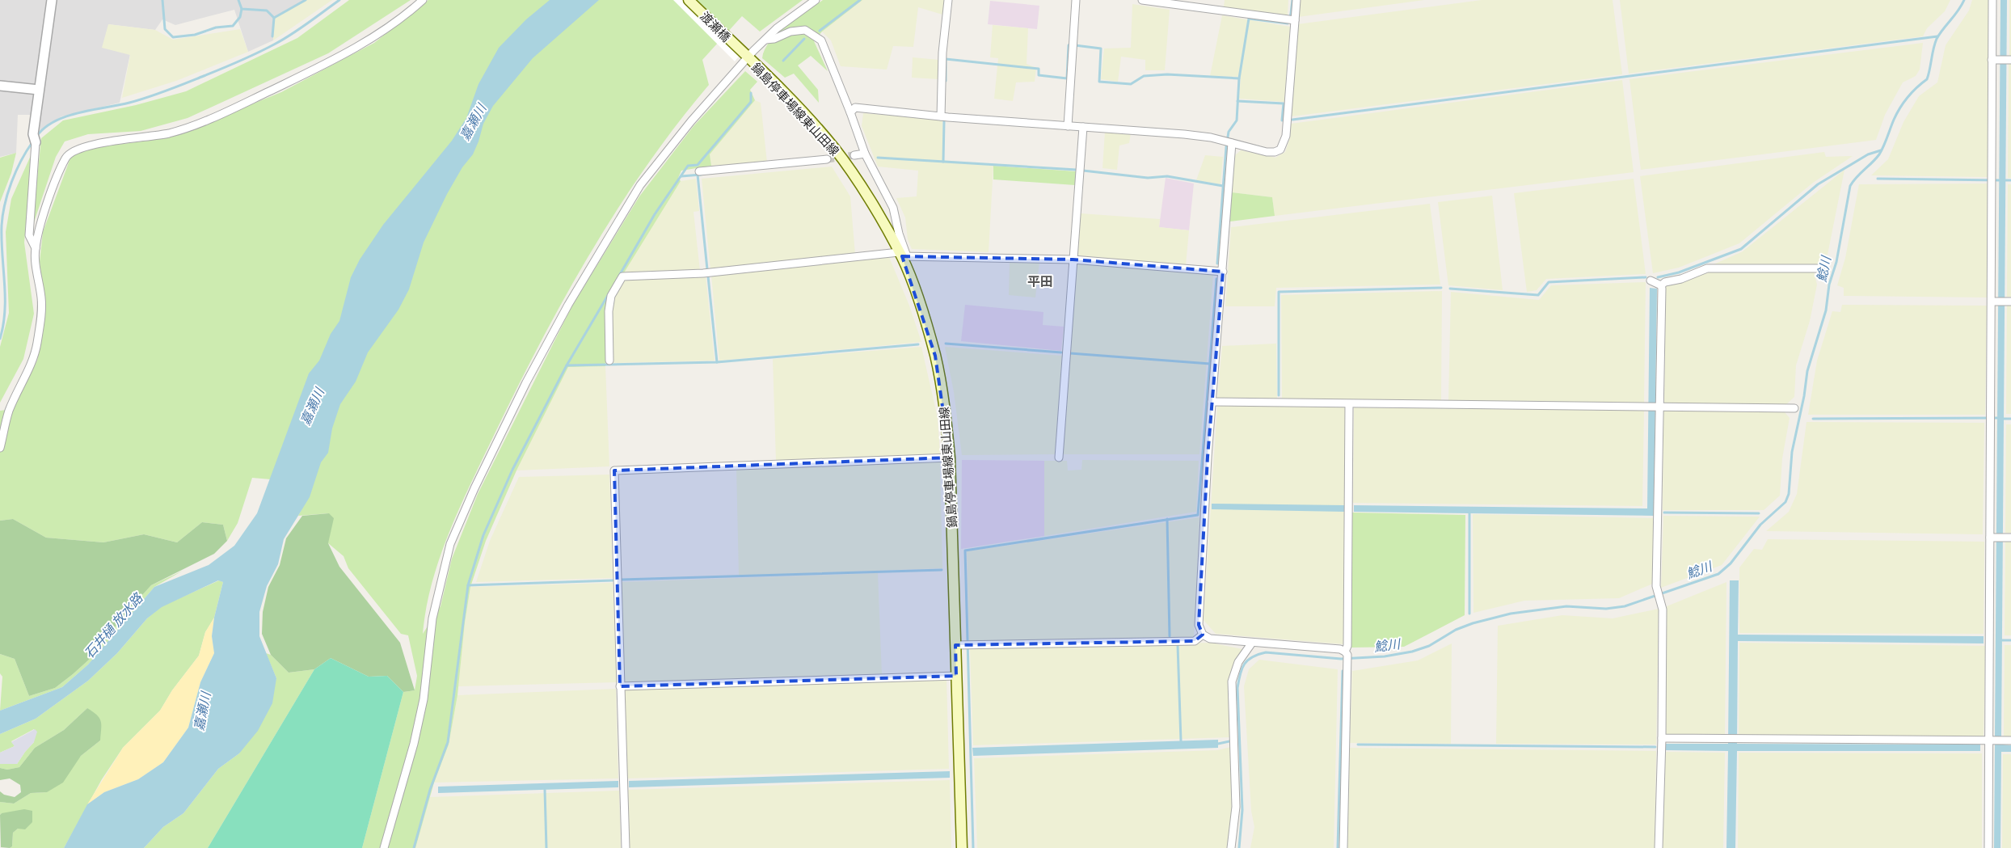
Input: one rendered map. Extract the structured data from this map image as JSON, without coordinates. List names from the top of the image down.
{
  "streets": {
    "main road": ["渡瀬橋", "鍋島停車場線東山田線"]
  },
  "crossings": [
    ["渡瀬橋", "鍋島停車場線東山田線"]
  ],
  "districts": ["平田"],
  "water": ["嘉瀬川", "鯰川", "石井樋 放水路"]
}
